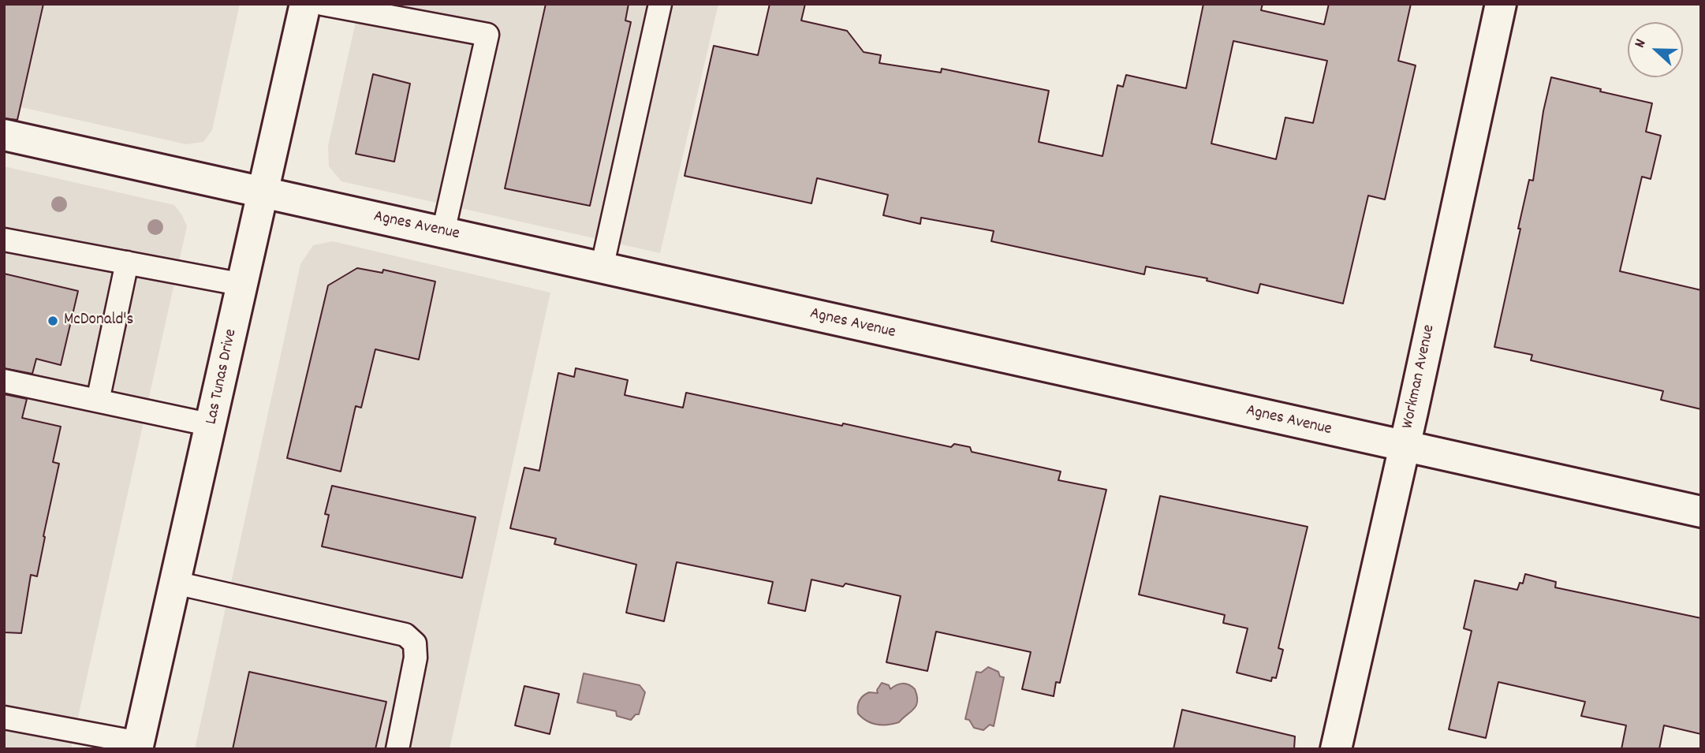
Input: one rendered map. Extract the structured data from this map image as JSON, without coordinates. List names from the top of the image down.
{
  "streets": {
    "street": ["Agnes Avenue", "Las Tunas Drive", "Workman Avenue"]
  },
  "crossings": [
    ["Agnes Avenue", "Las Tunas Drive"],
    ["Agnes Avenue", "Workman Avenue"]
  ],
  "places": ["McDonald's"],
  "north": "left"
}
